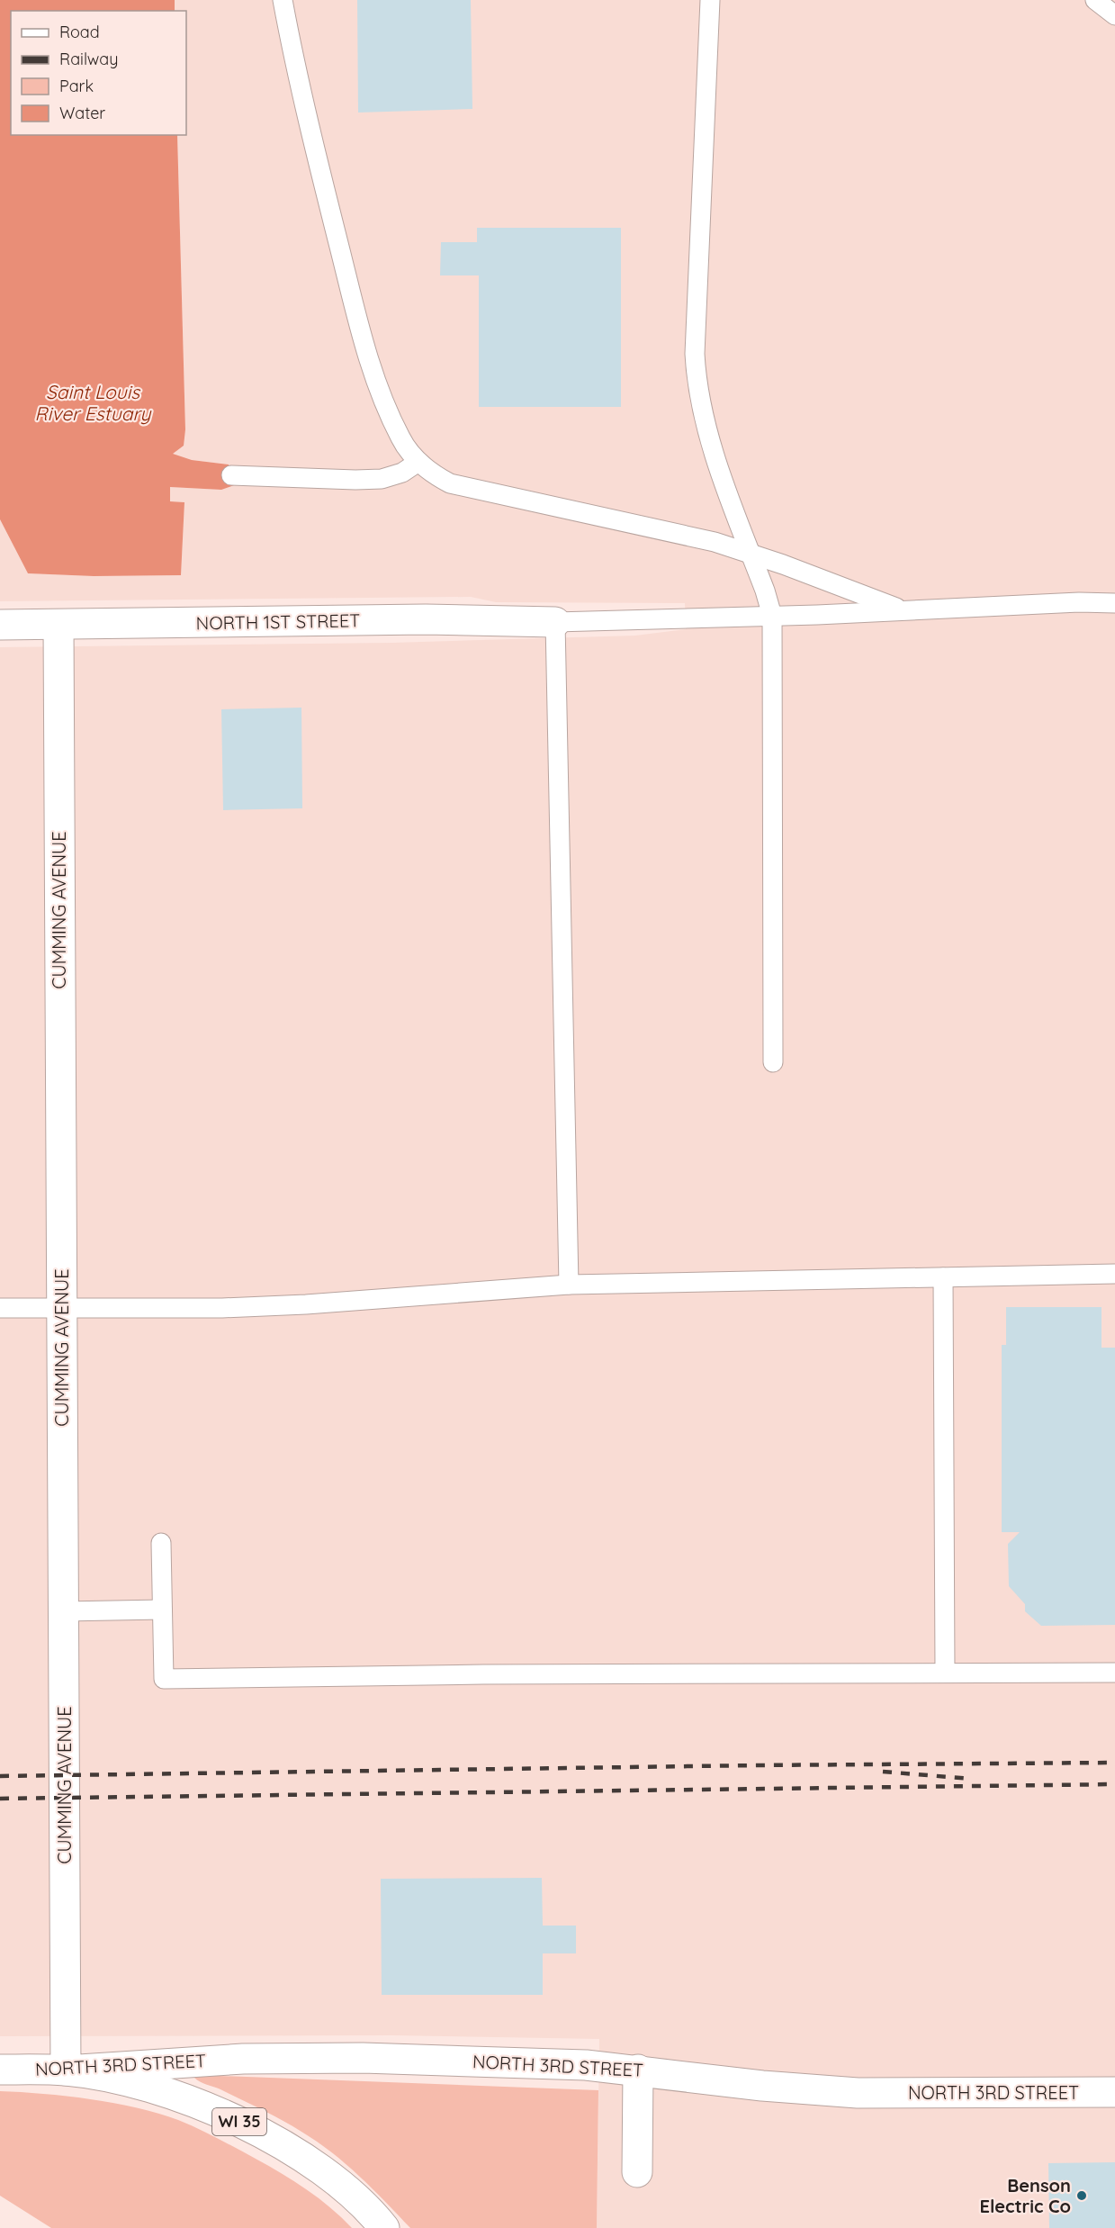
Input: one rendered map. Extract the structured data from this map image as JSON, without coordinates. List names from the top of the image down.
{
  "streets": {
    "street": [
      "NORTH 1ST STREET",
      "CUMMING AVENUE",
      "NORTH 3RD STREET",
      "WI 35"
    ]
  },
  "crossings": [
    ["NORTH 1ST STREET", "CUMMING AVENUE"],
    ["CUMMING AVENUE", "NORTH 3RD STREET"],
    ["CUMMING AVENUE", "WI 35"],
    ["NORTH 3RD STREET", "WI 35"]
  ],
  "water": ["Saint Louis River Estuary"],
  "places": ["Benson Electric Co"],
  "legend": [
    "Road",
    "Railway",
    "Park",
    "Water"
  ]
}
